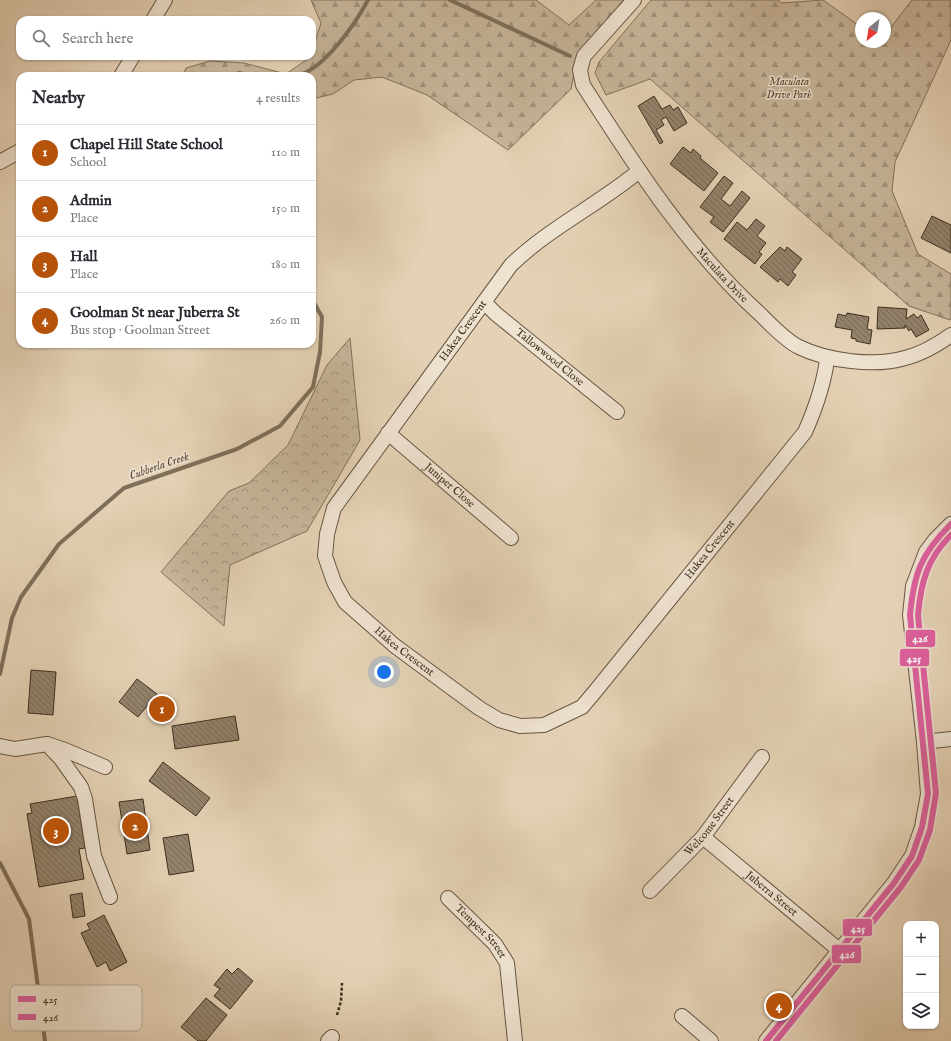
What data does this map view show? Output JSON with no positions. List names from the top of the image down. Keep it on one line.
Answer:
{"streets":{"street":["Maculata Drive","Hakea Crescent","Tallowwood Close","Juniper Close","Welcome Street","Juberra Street","Tempest Street"]},"crossings":[["Maculata Drive","Hakea Crescent"],["Hakea Crescent","Tallowwood Close"],["Hakea Crescent","Juniper Close"],["Welcome Street","Juberra Street"]],"water":["Cubberla Creek"],"parks":["Maculata Drive Park"],"lines":["transit line 425","transit line 426"],"legend":["425","426"],"north":"bottom left","page":{"search":"Search here","heading":["Nearby","4 results"],"list":[{"mark":"1","name":"Chapel Hill State School","note":"School","value":"110 m"},{"mark":"2","name":"Admin","note":"Place","value":"150 m"},{"mark":"3","name":"Hall","note":"Place","value":"180 m"},{"mark":"4","name":"Goolman St near Juberra St","note":"Bus stop · Goolman Street","value":"260 m"}],"pins":["1","2","3","4"],"map_buttons":["+","−"]}}
